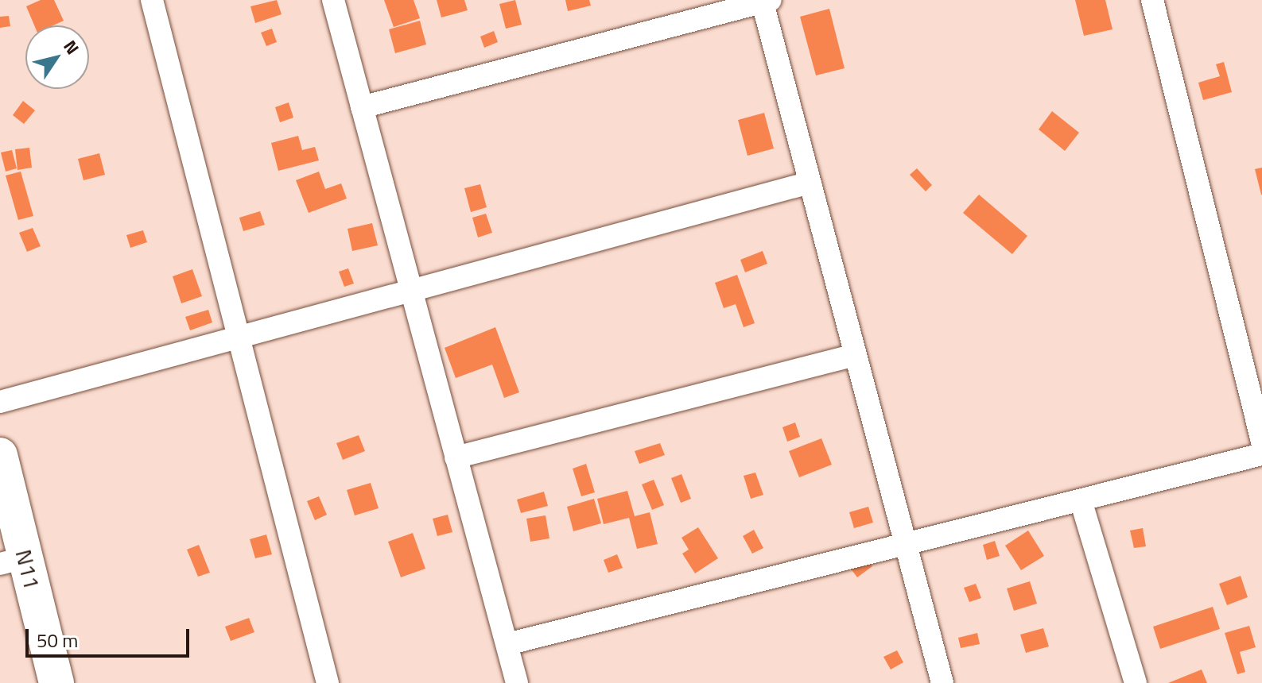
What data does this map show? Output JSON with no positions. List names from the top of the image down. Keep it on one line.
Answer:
{"streets":{"main road":["N11"]},"scale_bar":"50 m","north":"top right"}
